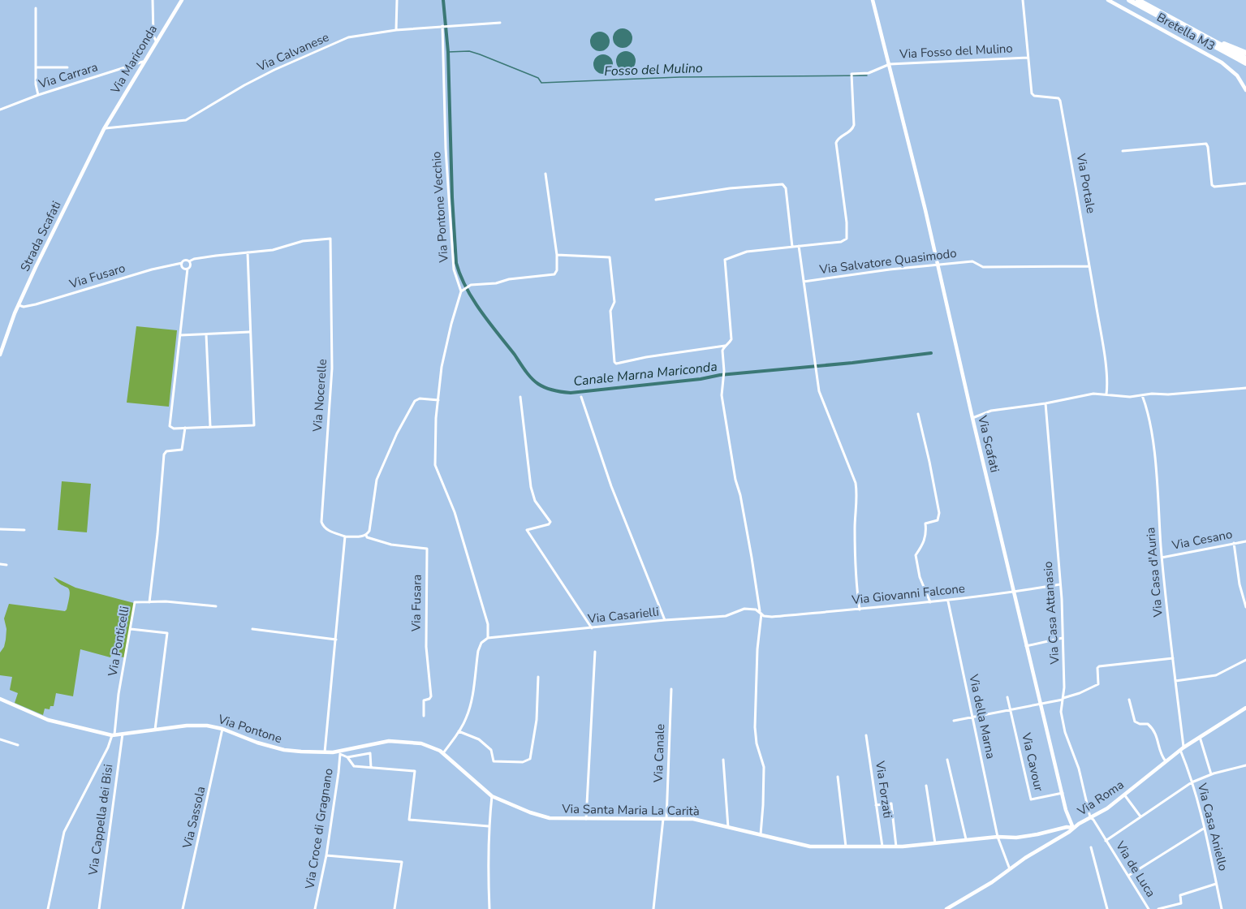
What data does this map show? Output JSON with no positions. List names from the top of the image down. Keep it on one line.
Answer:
{"streets":{"street":["Bretella M3","Via Fosso del Mulino","Via Calvanese","Via Mariconda","Via Carrara","Via Portale","Via Pontone Vecchio","Strada Scafati","Via Salvatore Quasimodo","Via Fusaro","Via Nocerelle","Via Scafati","Via Cesano","Via Casa d'Auria","Via Giovanni Falcone","Via Fusara","Via Casa Attanasio","Via Casarielli","Via Ponticelli","Via della Marna","Via Pontone","Via Canale","Via Cavour","Via Forzati","Via Roma","Via Santa Maria La Carità","Via Sassola","Via Cappella dei Bisi","Via Casa Aniello","Via Croce di Gragnano","Via de Luca"]},"crossings":[["Via Fosso del Mulino","Via Portale"],["Via Fosso del Mulino","Via Scafati"],["Via Calvanese","Via Mariconda"],["Via Calvanese","Via Pontone Vecchio"],["Via Calvanese","Strada Scafati"],["Via Mariconda","Via Carrara"],["Via Mariconda","Strada Scafati"],["Via Portale","Via Salvatore Quasimodo"],["Strada Scafati","Via Fusaro"],["Via Salvatore Quasimodo","Via Scafati"],["Via Fusaro","Via Nocerelle"],["Via Scafati","Via Giovanni Falcone"],["Via Scafati","Via Cavour"],["Via Scafati","Via Roma"],["Via Scafati","Via Santa Maria La Carità"],["Via Cesano","Via Casa d'Auria"],["Via Casa d'Auria","Via Roma"],["Via Casa d'Auria","Via Casa Aniello"],["Via Giovanni Falcone","Via Casa Attanasio"],["Via Giovanni Falcone","Via Casarielli"],["Via Giovanni Falcone","Via della Marna"],["Via Casa Attanasio","Via Roma"],["Via Casa Attanasio","Via de Luca"],["Via Ponticelli","Via Pontone"],["Via Ponticelli","Via Cappella dei Bisi"],["Via della Marna","Via Roma"],["Via della Marna","Via Santa Maria La Carità"],["Via Pontone","Via Santa Maria La Carità"],["Via Pontone","Via Sassola"],["Via Pontone","Via Cappella dei Bisi"],["Via Canale","Via Santa Maria La Carità"],["Via Forzati","Via Santa Maria La Carità"],["Via Roma","Via Santa Maria La Carità"],["Via Roma","Via Casa Aniello"],["Via Roma","Via de Luca"],["Via Santa Maria La Carità","Via Croce di Gragnano"]],"water":["Fosso del Mulino","Canale Marna Mariconda"]}
